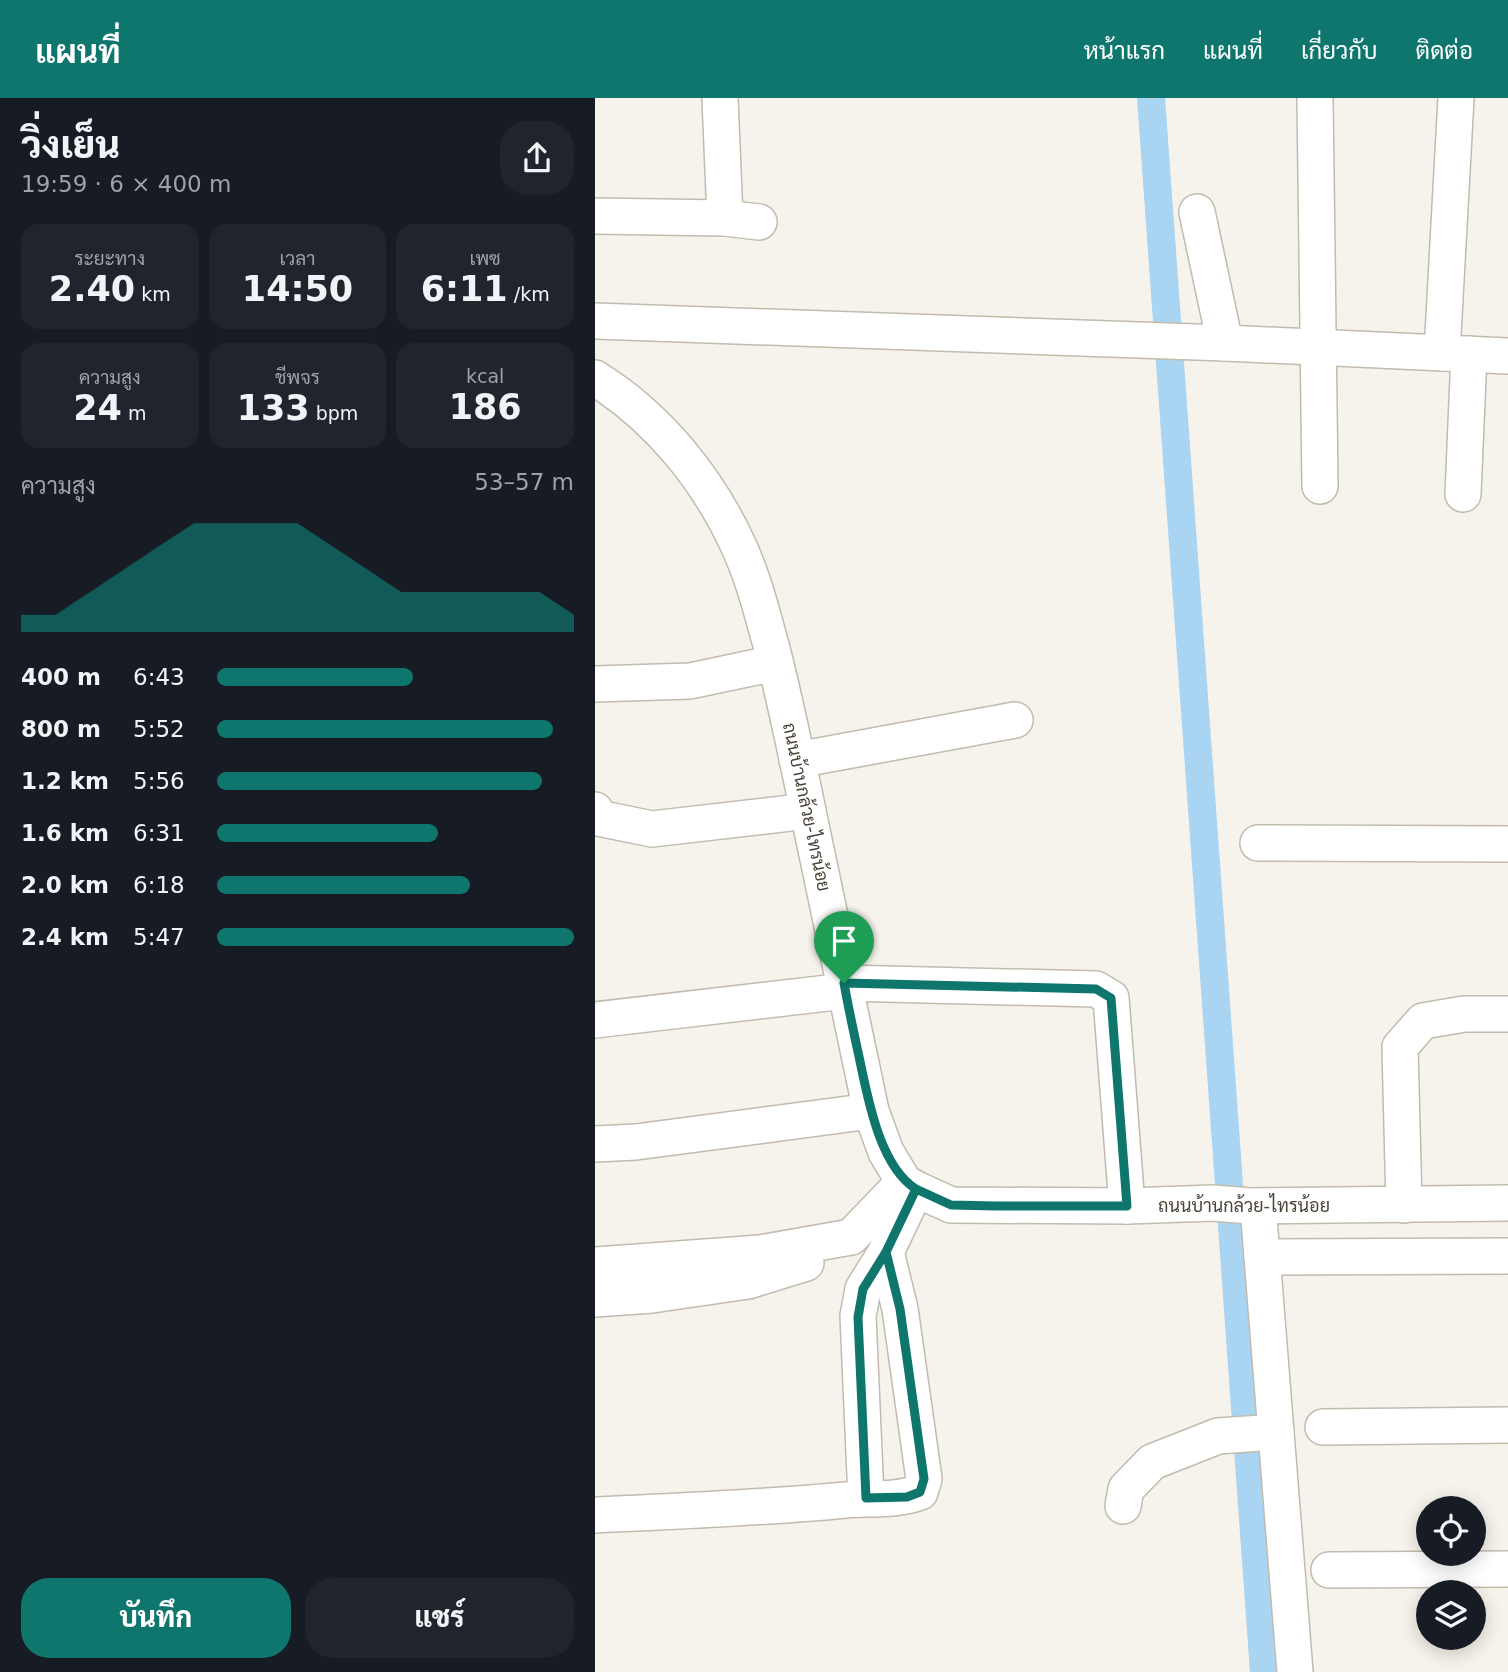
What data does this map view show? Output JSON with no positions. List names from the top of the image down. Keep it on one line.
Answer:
{"streets":{"street":["ถนนบ้านกล้วย-ไทรน้อย"]},"page":{"header":"แผนที่","nav":["หน้าแรก","แผนที่","เกี่ยวกับ","ติดต่อ"],"heading":["วิ่งเย็น","19:59 · 6 × 400 m"],"stats":[["ระยะทาง","2.40 km"],["เวลา","14:50"],["เพซ","6:11 /km"],["ความสูง","24 m"],["ชีพจร","133 bpm"],["kcal","186"]],"chart":["ความสูง","53–57 m"],"list":[{"name":"400 m","note":"6:43"},{"name":"800 m","note":"5:52"},{"name":"1.2 km","note":"5:56"},{"name":"1.6 km","note":"6:31"},{"name":"2.0 km","note":"6:18"},{"name":"2.4 km","note":"5:47"}],"buttons":["บันทึก","แชร์"]}}
